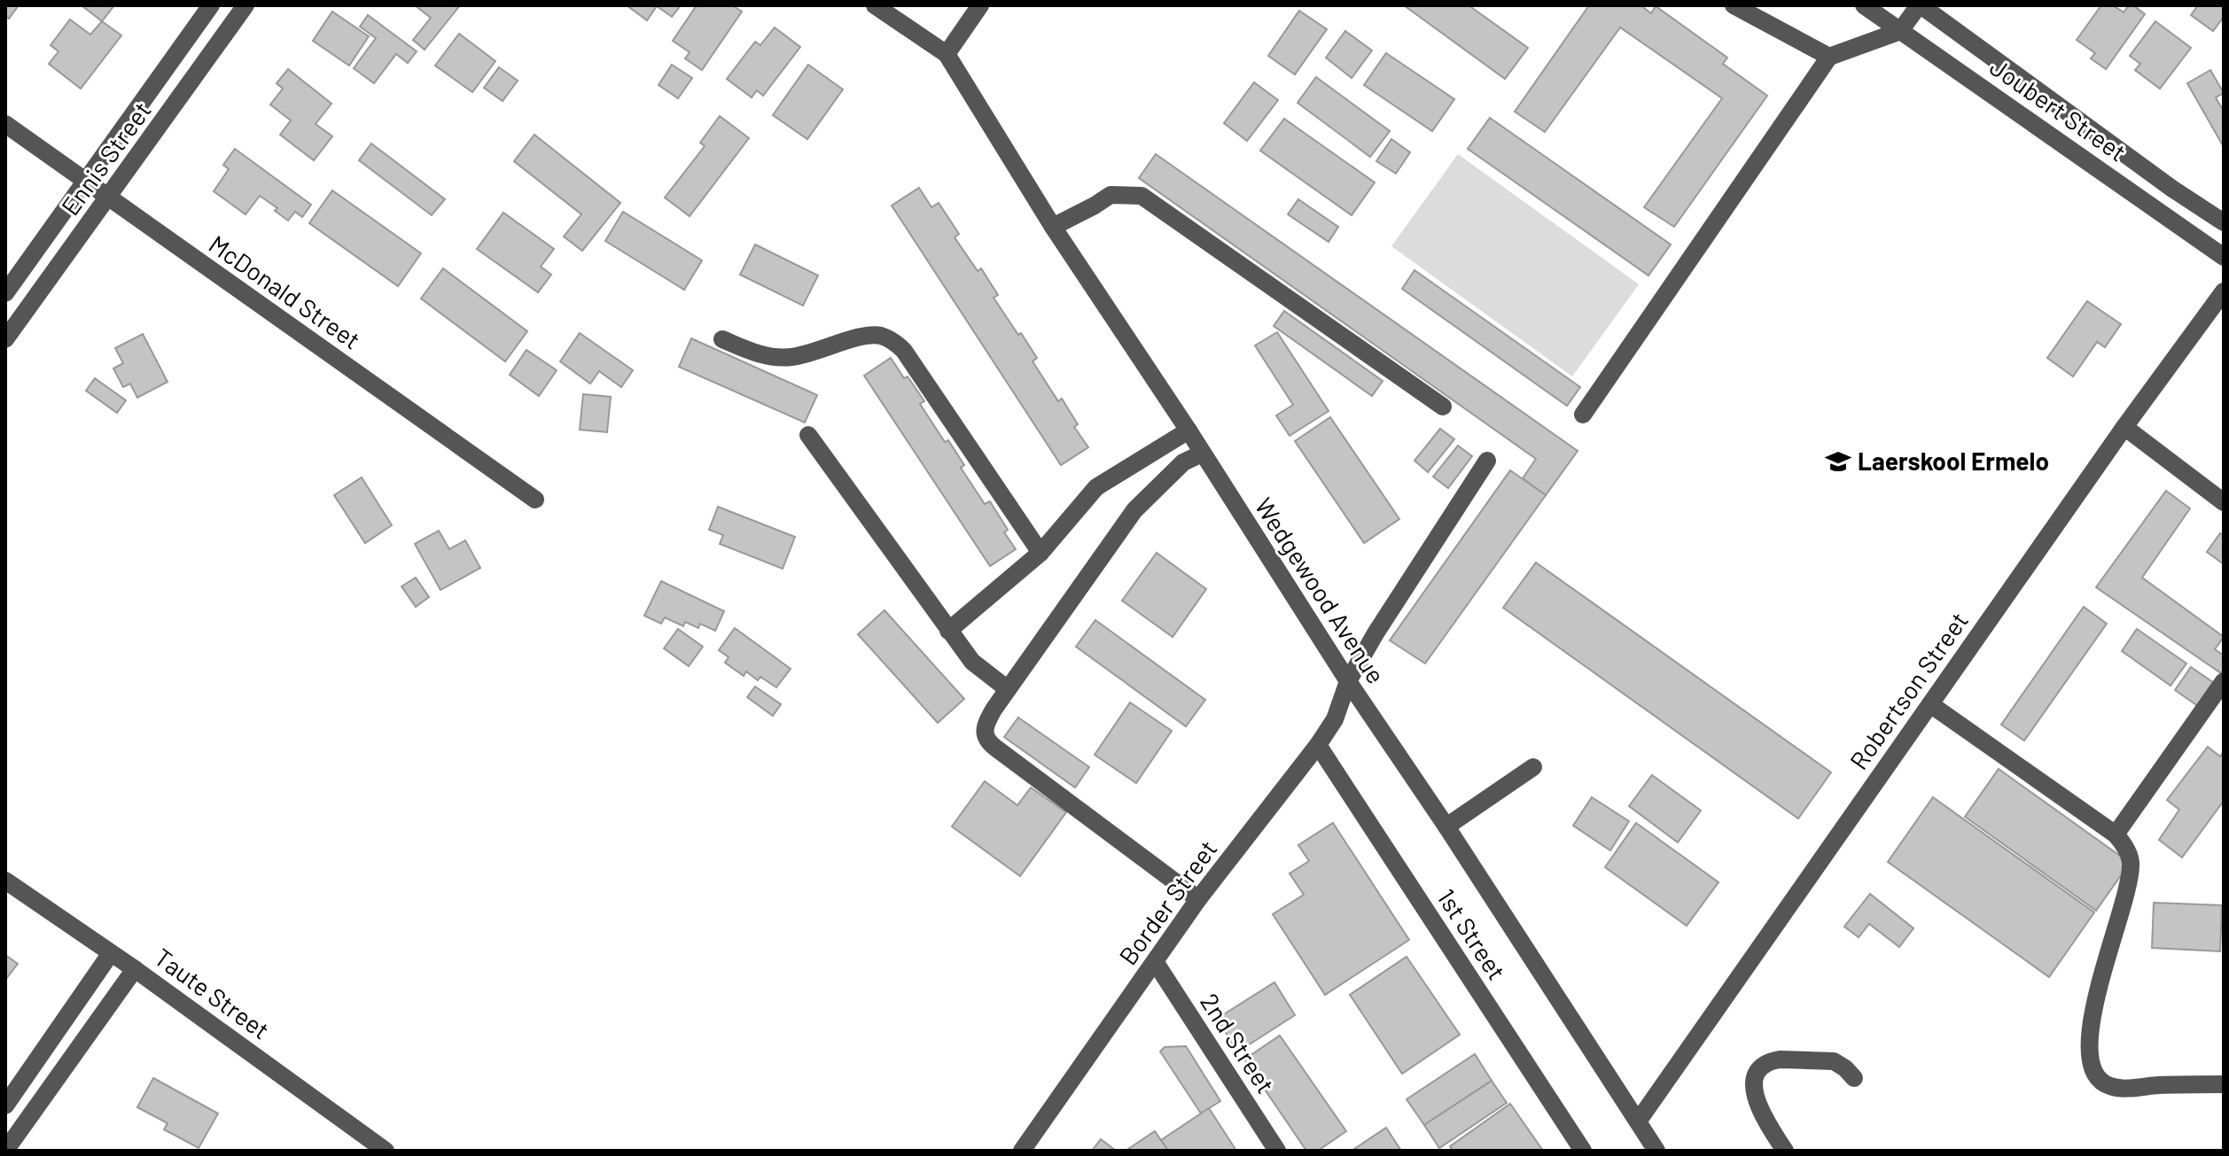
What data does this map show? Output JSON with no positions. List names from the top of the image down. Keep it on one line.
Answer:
{"streets":{"street":["Joubert Street","Ennis Street","McDonald Street","Wedgewood Avenue","Robertson Street","Border Street","1st Street","Taute Street","2nd Street"]},"crossings":[["Ennis Street","McDonald Street"],["Wedgewood Avenue","Robertson Street"],["Wedgewood Avenue","Border Street"],["Border Street","1st Street"],["Border Street","2nd Street"]],"places":{"school or university":["Laerskool Ermelo"]}}
